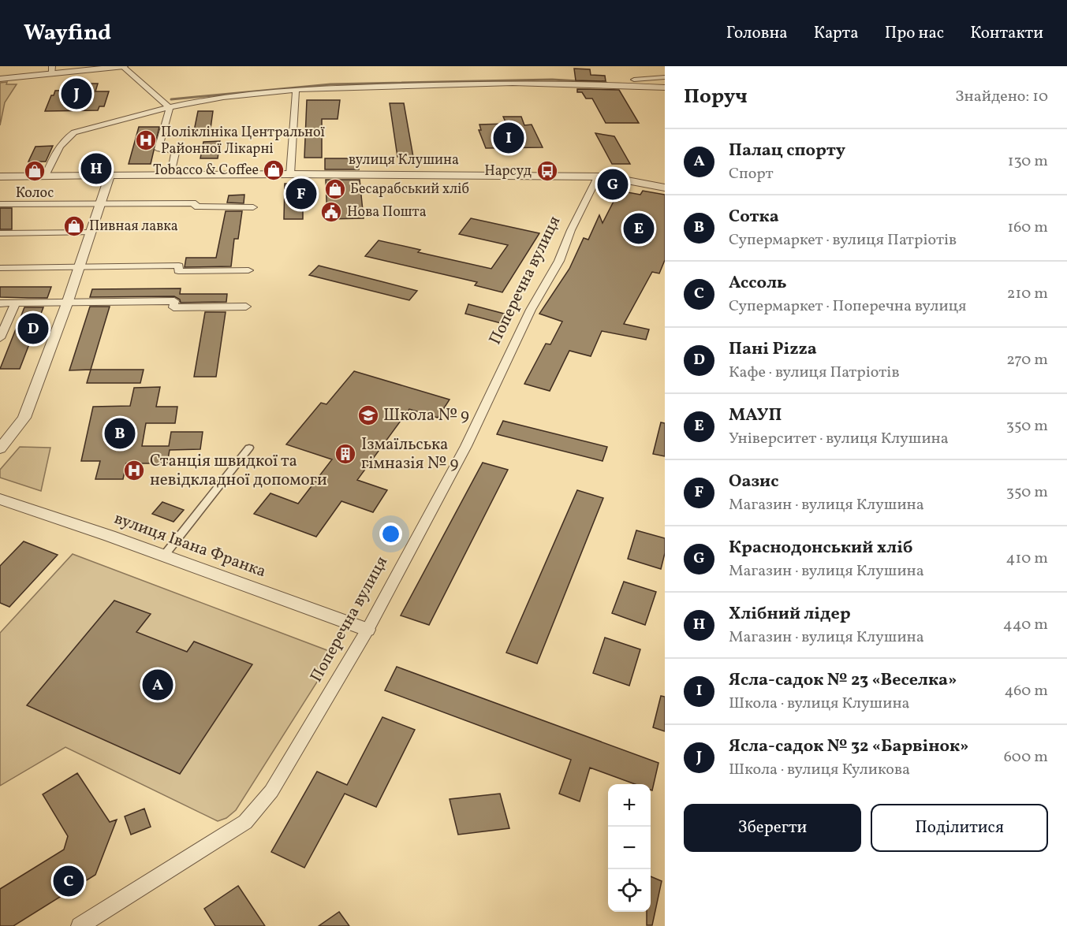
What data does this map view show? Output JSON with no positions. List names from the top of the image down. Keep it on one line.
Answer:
{"streets":{"street":["вулиця Клушина","Поперечна вулиця","вулиця Івана Франка"]},"crossings":[["вулиця Клушина","Поперечна вулиця"],["Поперечна вулиця","вулиця Івана Франка"]],"places":{"hospital":["Поліклініка Центральної Районної Лікарні","Станція швидкої та невідкладної допомоги"],"shop":["Tobacco & Coffee","Колос","Бесарабський хліб","Пивная лавка"],"bus stop":["Нарсуд"],"public building":["Нова Пошта"],"school or university":["Школа № 9"],"building":["Ізмаїльська гімназія № 9"]},"page":{"header":"Wayfind","nav":["Головна","Карта","Про нас","Контакти"],"heading":["Поруч","Знайдено: 10"],"pins":["J","I","H","G","F","E","D","B","A","C"],"list":[{"mark":"A","name":"Палац спорту","note":"Спорт","value":"130 m"},{"mark":"B","name":"Сотка","note":"Супермаркет · вулиця Патріотів","value":"160 m"},{"mark":"C","name":"Ассоль","note":"Супермаркет · Поперечна вулиця","value":"210 m"},{"mark":"D","name":"Пані Pizza","note":"Кафе · вулиця Патріотів","value":"270 m"},{"mark":"E","name":"МАУП","note":"Університет · вулиця Клушина","value":"350 m"},{"mark":"F","name":"Оазис","note":"Магазин · вулиця Клушина","value":"350 m"},{"mark":"G","name":"Краснодонський хліб","note":"Магазин · вулиця Клушина","value":"410 m"},{"mark":"H","name":"Хлібний лідер","note":"Магазин · вулиця Клушина","value":"440 m"},{"mark":"I","name":"Ясла-садок № 23 «Веселка»","note":"Школа · вулиця Клушина","value":"460 m"},{"mark":"J","name":"Ясла-садок № 32 «Барвінок»","note":"Школа · вулиця Куликова","value":"600 m"}],"map_buttons":["+","−"],"buttons":["Зберегти","Поділитися"]}}
